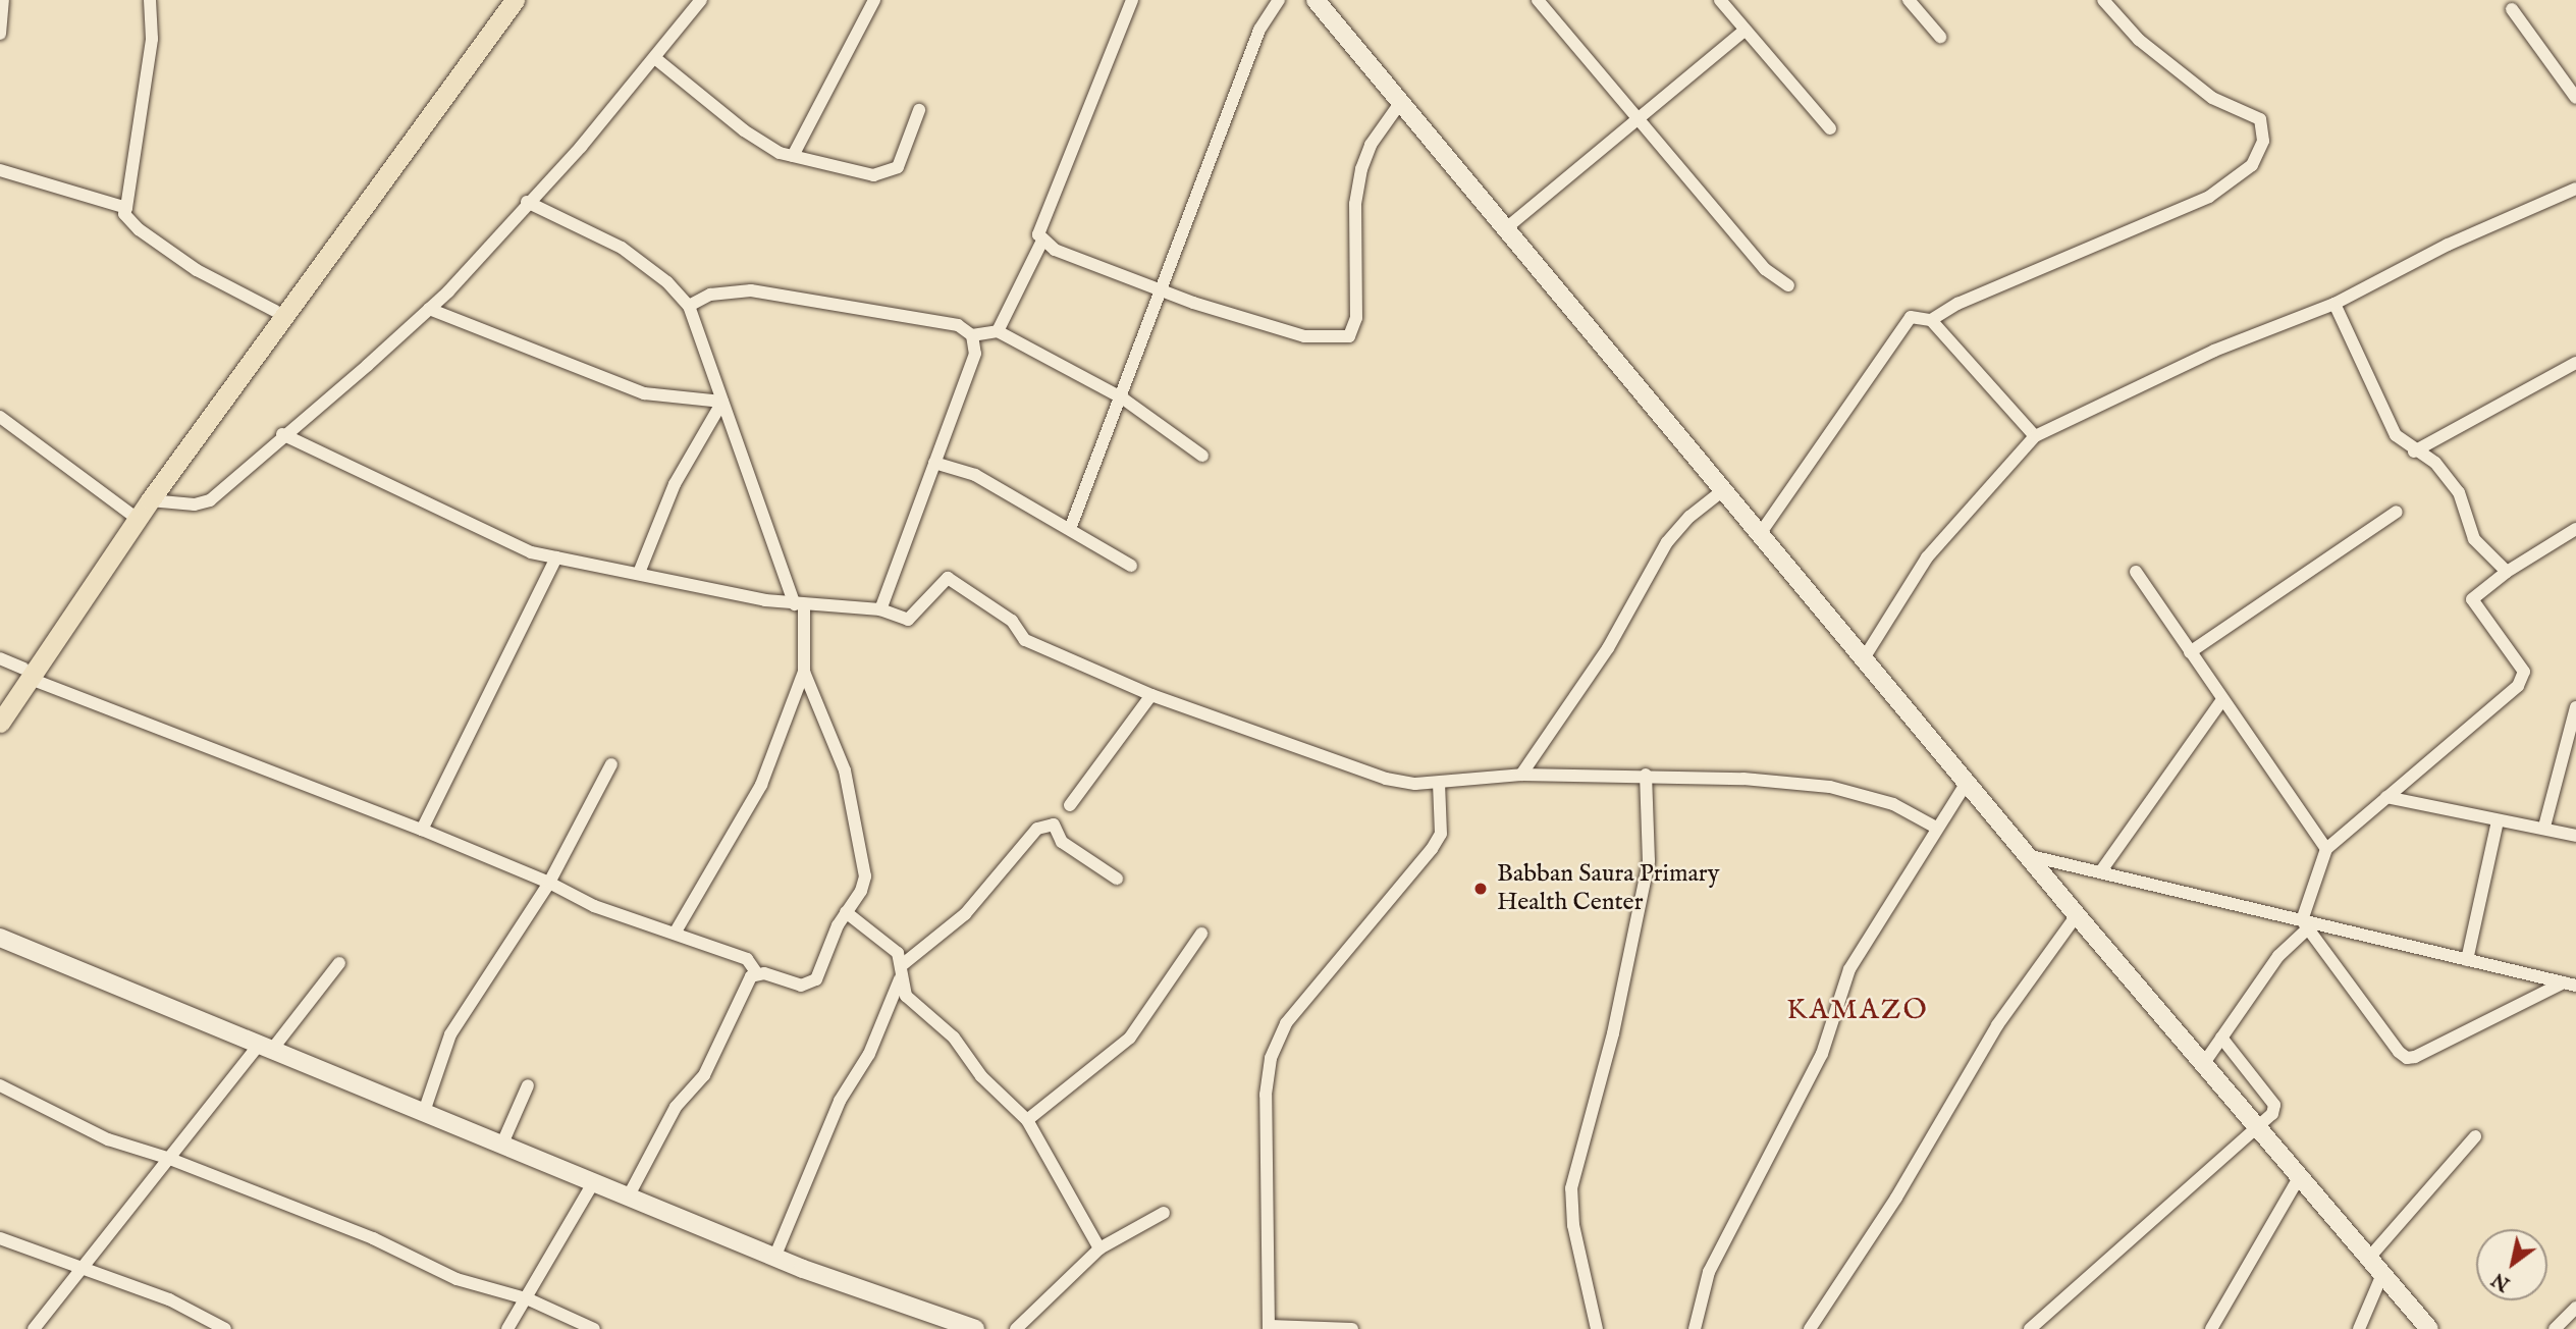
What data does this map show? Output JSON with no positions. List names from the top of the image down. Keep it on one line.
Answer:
{"districts":["KAMAZO"],"places":["Babban Saura Primary Health Center"],"north":"bottom left"}
